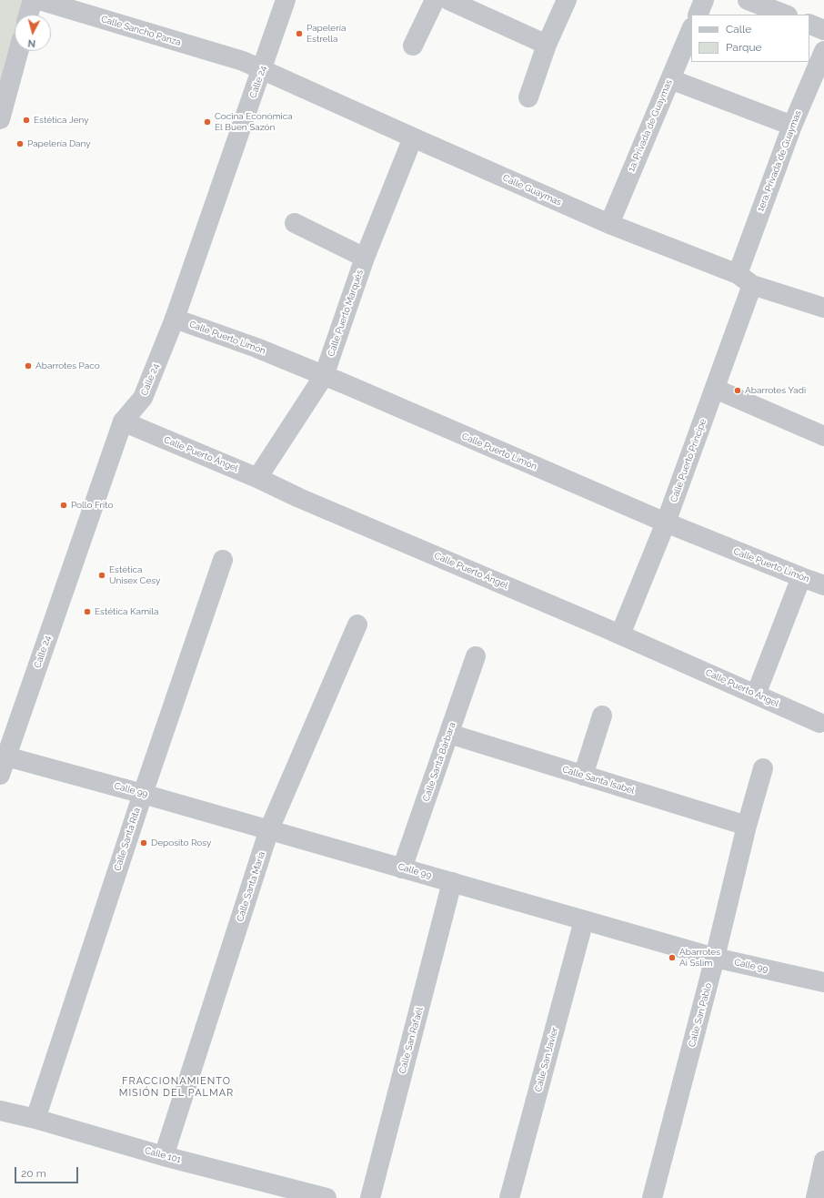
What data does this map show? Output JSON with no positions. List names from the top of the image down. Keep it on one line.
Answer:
{"streets":{"street":["Calle Sancho Panza","Calle 24","1a. Privada de Guaymas","1era. Privada de Guaymas","Calle Guaymas","Calle Puerto Marqués","Calle Puerto Limón","Calle Puerto Ángel","Calle Puerto Príncipe","Calle Santa Bárbara","Calle Santa Isabel","Calle 99","Calle Santa Rita","Calle Santa María","Calle San Pablo","Calle San Rafaél","Calle San Javier","Calle 101"]},"crossings":[["Calle Sancho Panza","Calle Guaymas"],["Calle 24","Calle Guaymas"],["Calle 24","Calle Puerto Limón"],["Calle 24","Calle Puerto Ángel"],["Calle 24","Calle 99"],["1a. Privada de Guaymas","Calle Guaymas"],["1era. Privada de Guaymas","Calle Guaymas"],["1era. Privada de Guaymas","Calle Puerto Príncipe"],["Calle Guaymas","Calle Puerto Marqués"],["Calle Guaymas","Calle Puerto Príncipe"],["Calle Puerto Marqués","Calle Puerto Limón"],["Calle Puerto Marqués","Calle Puerto Ángel"],["Calle Puerto Limón","Calle Puerto Príncipe"],["Calle Puerto Ángel","Calle Puerto Príncipe"],["Calle Santa Bárbara","Calle Santa Isabel"],["Calle Santa Bárbara","Calle 99"],["Calle Santa Isabel","Calle San Pablo"],["Calle 99","Calle Santa Rita"],["Calle 99","Calle Santa María"],["Calle 99","Calle San Pablo"],["Calle 99","Calle San Rafaél"],["Calle 99","Calle San Javier"],["Calle Santa Rita","Calle 101"],["Calle Santa María","Calle 101"]],"districts":["FRACCIONAMIENTO MISIÓN DEL PALMAR"],"places":["Papelería Estrella","Estética Jeny","Cocina Económica El Buen Sazón","Papelería Dany","Abarrotes Paco","Abarrotes Yadi","Pollo Frito","Estética Unisex Cesy","Estética Kamila","Deposito Rosy","Abarrotes Ai Sslim"],"legend":["Calle","Parque"],"scale_bar":"20 m","north":"bottom"}
